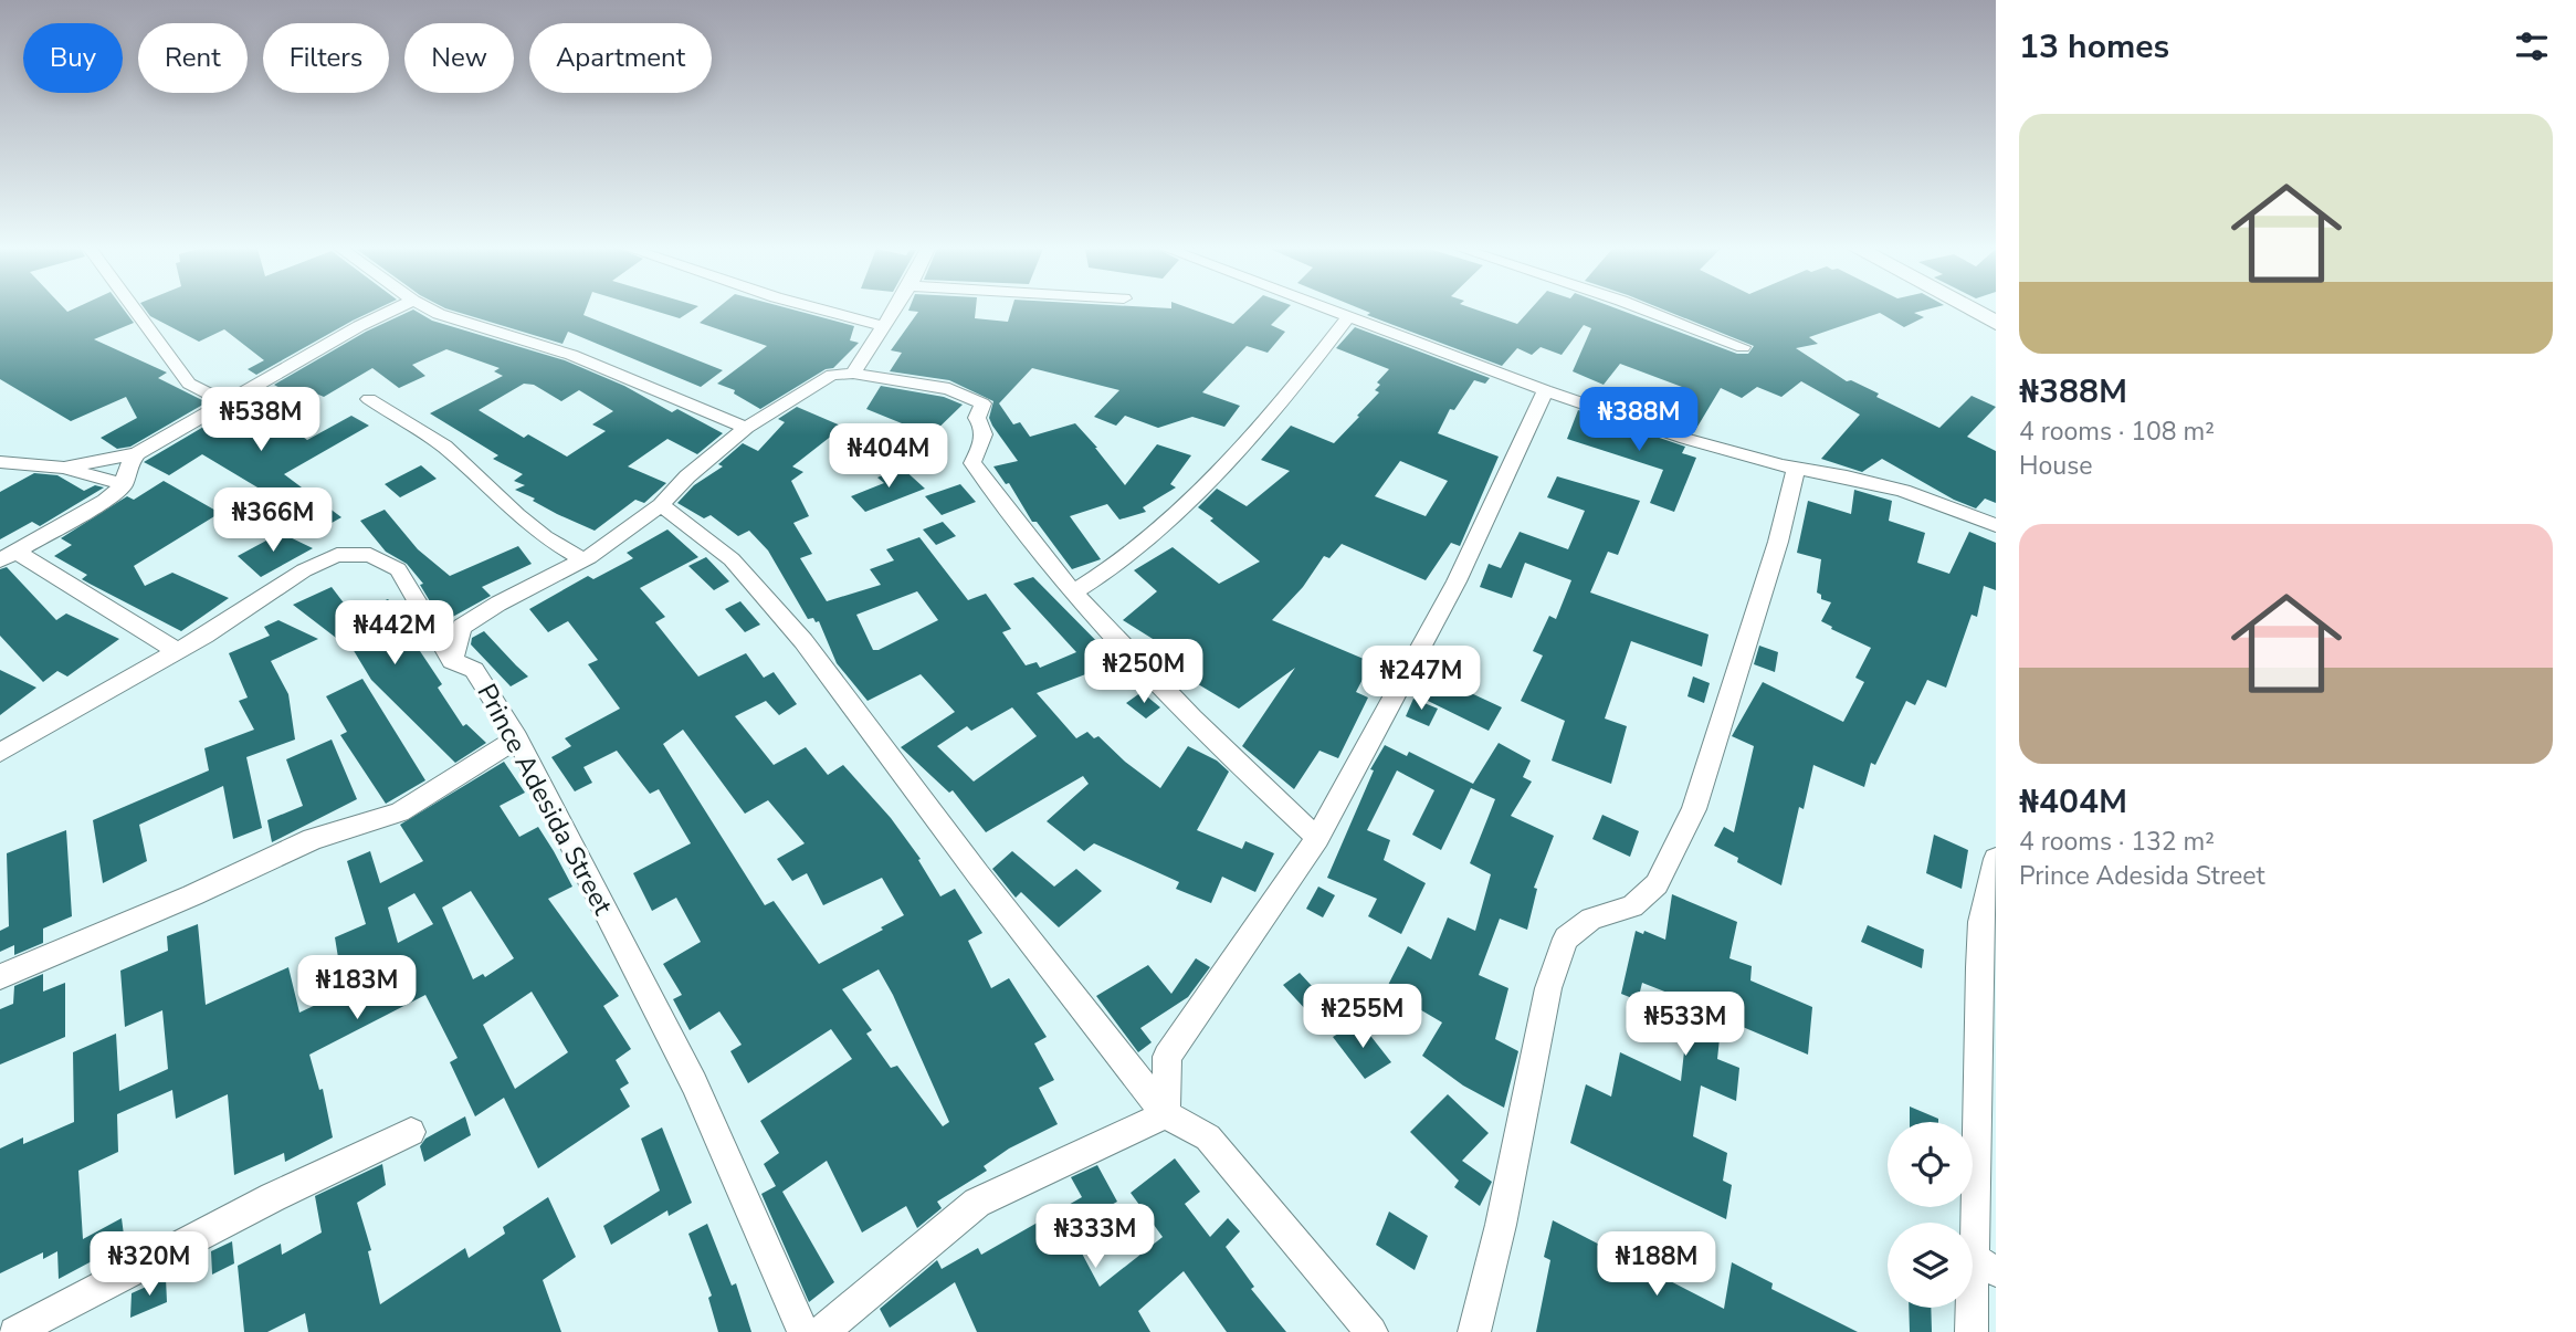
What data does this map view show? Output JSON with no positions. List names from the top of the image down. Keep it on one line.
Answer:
{"streets":{"street":["Prince Adesida Street"]},"page":{"heading":"13 homes","chip":["Buy","Rent","Filters","New","Apartment"],"list":[{"name":"₦388M","note":"4 rooms · 108 m² · House"},{"name":"₦404M","note":"4 rooms · 132 m² · Prince Adesida Street"}],"price":["₦538M","₦388M","₦404M","₦366M","₦442M","₦250M","₦247M","₦183M","₦255M","₦533M","₦333M","₦320M","₦188M"]}}
